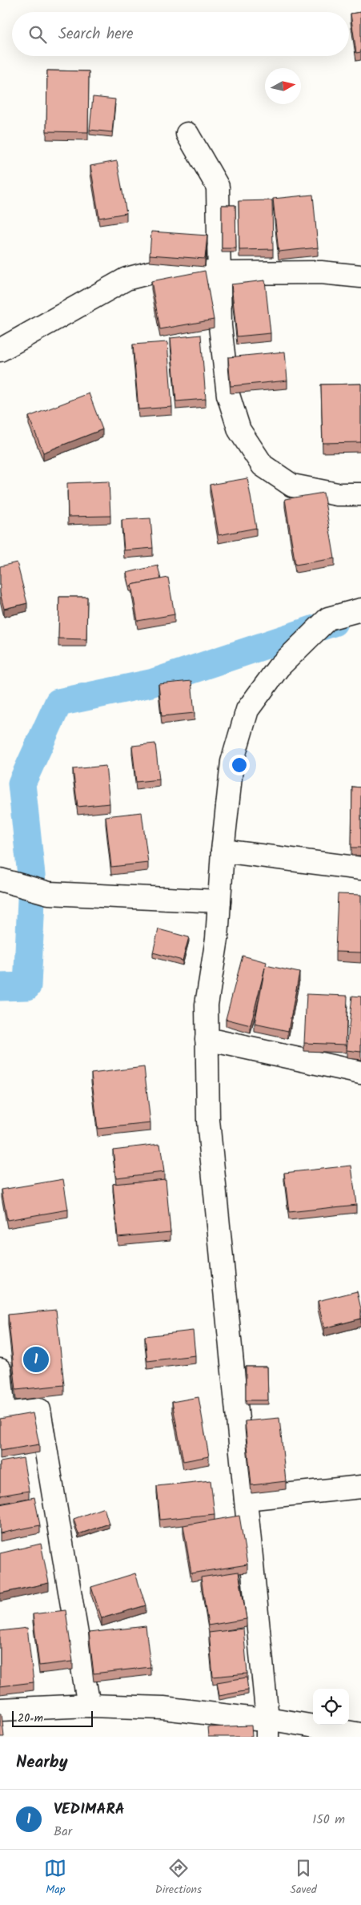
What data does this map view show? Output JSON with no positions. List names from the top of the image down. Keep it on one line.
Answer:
{"scale_bar":"20 m","north":"right","page":{"search":"Search here","pins":"1","scale":"20 m","heading":"Nearby","list":[{"mark":"1","name":"VEDIMARA","note":"Bar","value":"150 m"}],"nav":["Map","Directions","Saved"]}}
